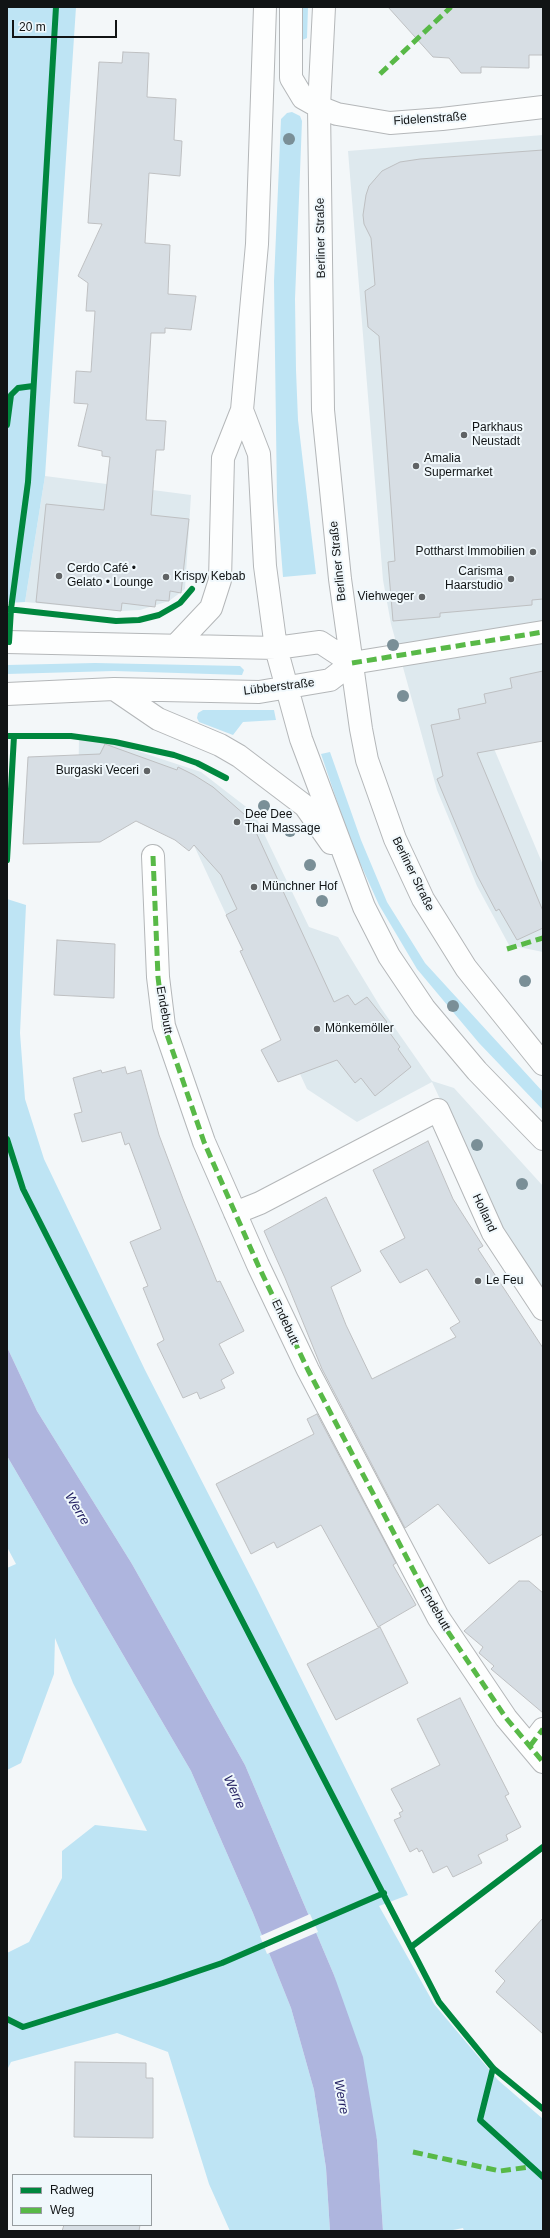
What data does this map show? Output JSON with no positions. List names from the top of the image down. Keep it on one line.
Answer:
{"streets":{"main road":["Fidelenstraße","Berliner Straße","Lübberstraße","Endebutt","Holland"]},"crossings":[["Fidelenstraße","Berliner Straße"],["Berliner Straße","Lübberstraße"],["Endebutt","Holland"]],"water":["Werre"],"places":["Parkhaus Neustadt","Amalia Supermarket","Pottharst Immobilien","Cerdo Café • Gelato • Lounge","Krispy Kebab","Carisma Haarstudio","Viehweger","Burgaski Veceri","Dee Dee Thai Massage","Münchner Hof","Mönkemöller","Le Feu"],"legend":["Radweg","Weg"],"scale_bar":"20 m"}
